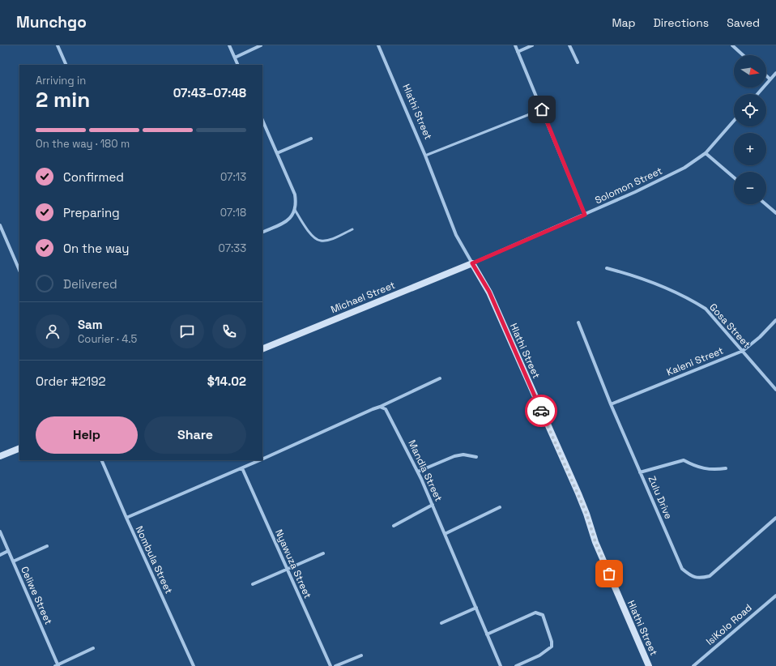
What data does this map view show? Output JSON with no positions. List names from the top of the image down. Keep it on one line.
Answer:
{"streets":{"street":["Hlathi Street","Solomon Street","Michael Street","Gosa Street","Kaleni Street","Mandla Street","Zulu Drive","Nombula Street","Nyawuza Street","Celiwe Street","IsiKolo Road"]},"crossings":[["Hlathi Street","Solomon Street"],["Hlathi Street","Michael Street"],["Solomon Street","Michael Street"],["Gosa Street","Kaleni Street"],["Kaleni Street","Zulu Drive"]],"north":"right","page":{"header":"Munchgo","nav":["Map","Directions","Saved"],"map_buttons":["+","−"],"heading":["2 min","Arriving in","07:43–07:48"],"panel":["Sam","Courier · 4.5","Order #2192","$14.02"],"bar":"On the way · 180 m","list":[["Confirmed","07:13"],["Preparing","07:18"],["On the way","07:33"],"Delivered"],"buttons":["Help","Share"]}}
